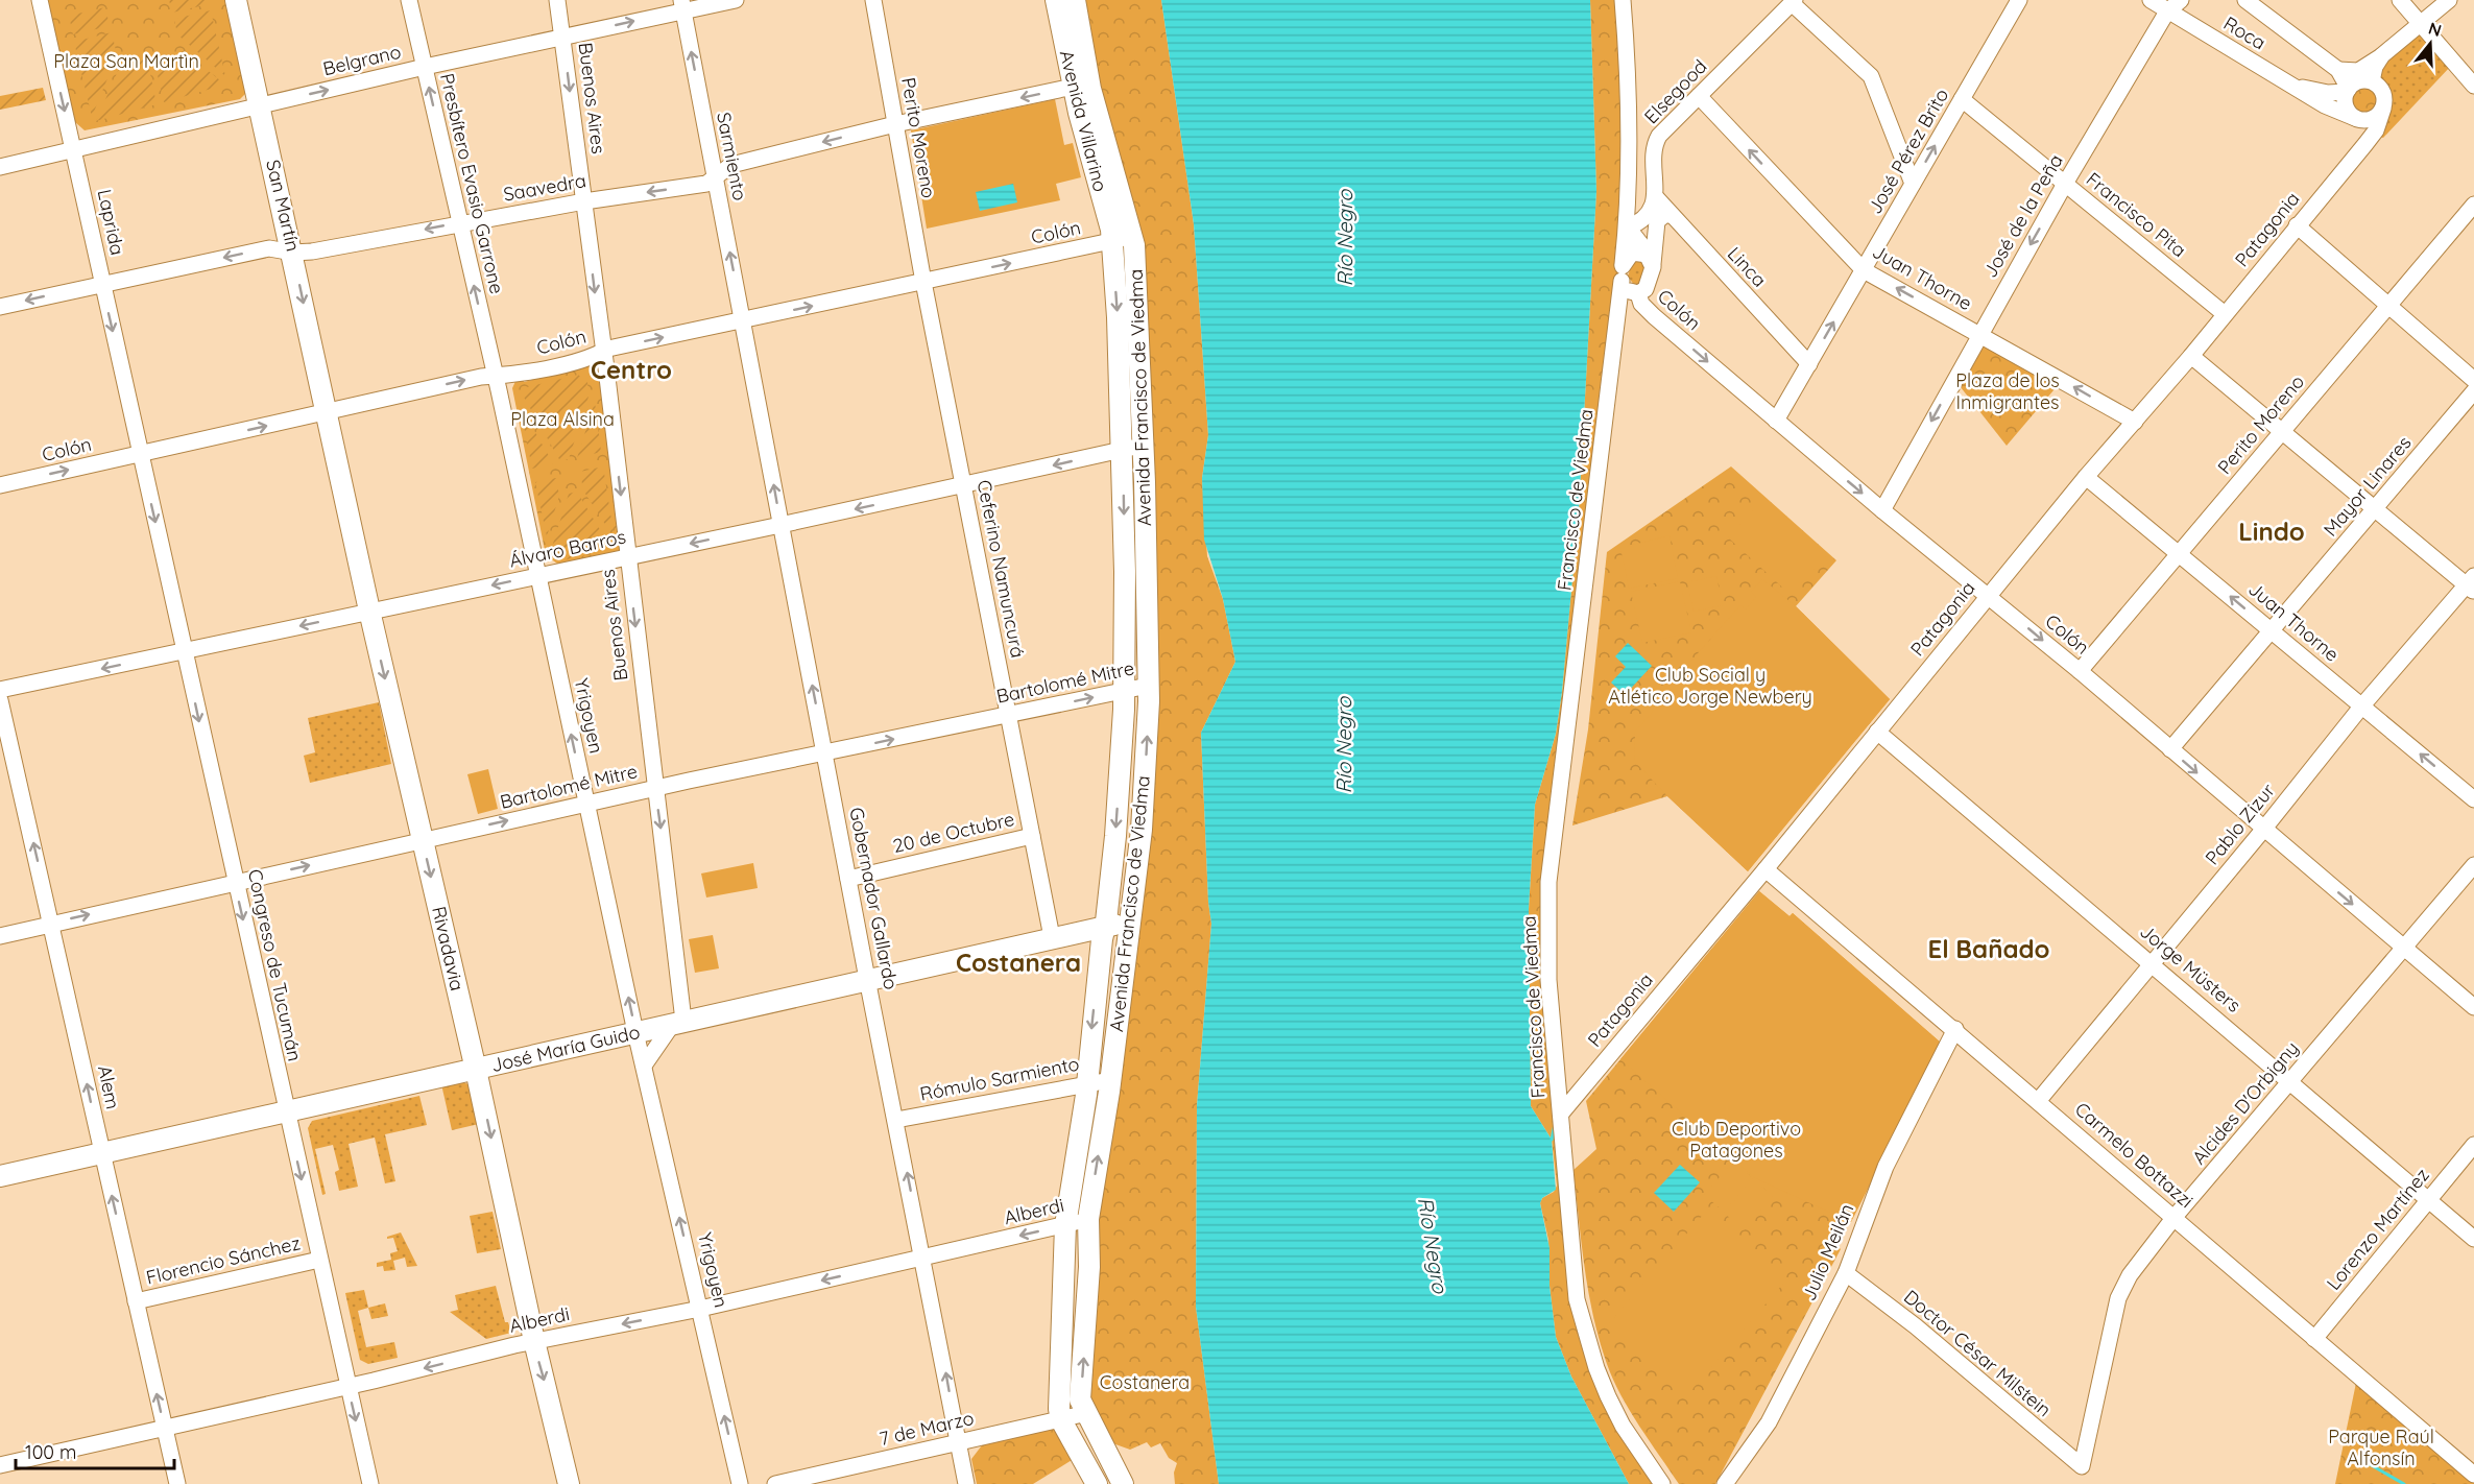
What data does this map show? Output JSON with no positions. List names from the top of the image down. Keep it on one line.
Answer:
{"streets":{"main road":["Avenida Villarino","San Martín","Avenida Francisco de Viedma","Rivadavia","José María Guido"],"street":["Roca","Belgrano","Elsegood","Buenos Aires","Perito Moreno","José Pérez Brito","Sarmiento","Presbítero Evasio Garrone","Saavedra","Francisco Pita","José de la Peña","Laprida","Patagonia","Colón","Linca","Juan Thorne","Mayor Linares","Francisco de Viedma","Álvaro Barros","Ceferino Namuncurá","Bartolomé Mitre","Yrigoyen","Pablo Zizur","20 de Octubre","Gobernador Gallardo","Congreso de Tucumán","Jorge Müsters","Rómulo Sarmiento","Alem","Alcides D'Orbigny","Carmelo Bottazzi","Alberdi","Lorenzo Martínez","Julio Meilán","Florencio Sánchez","Doctor César Milstein","7 de Marzo"]},"crossings":[["Roca","José de la Peña"],["Belgrano","Buenos Aires"],["Belgrano","Sarmiento"],["Belgrano","Presbítero Evasio Garrone"],["Belgrano","San Martín"],["Belgrano","Laprida"],["Elsegood","Linca"],["Elsegood","Juan Thorne"],["Buenos Aires","Saavedra"],["Buenos Aires","Colón"],["Buenos Aires","Álvaro Barros"],["Buenos Aires","Bartolomé Mitre"],["Buenos Aires","José María Guido"],["Avenida Villarino","Saavedra"],["Avenida Villarino","Colón"],["Avenida Villarino","Avenida Francisco de Viedma"],["Perito Moreno","Saavedra"],["Perito Moreno","Colón"],["Perito Moreno","Juan Thorne"],["Perito Moreno","Ceferino Namuncurá"],["José Pérez Brito","Francisco Pita"],["José Pérez Brito","Colón"],["José Pérez Brito","Linca"],["José Pérez Brito","Juan Thorne"],["Sarmiento","Saavedra"],["Sarmiento","Colón"],["Sarmiento","Gobernador Gallardo"],["Presbítero Evasio Garrone","Saavedra"],["Presbítero Evasio Garrone","Colón"],["Presbítero Evasio Garrone","Yrigoyen"],["Saavedra","San Martín"],["Saavedra","Laprida"],["San Martín","Colón"],["San Martín","Rivadavia"],["Francisco Pita","José de la Peña"],["Francisco Pita","Patagonia"],["José de la Peña","Colón"],["José de la Peña","Juan Thorne"],["Laprida","Colón"],["Laprida","Congreso de Tucumán"],["Patagonia","Colón"],["Patagonia","Juan Thorne"],["Patagonia","Francisco de Viedma"],["Patagonia","Jorge Müsters"],["Patagonia","Carmelo Bottazzi"],["Colón","Avenida Francisco de Viedma"],["Colón","Mayor Linares"],["Colón","Francisco de Viedma"],["Colón","Ceferino Namuncurá"],["Colón","Yrigoyen"],["Colón","Pablo Zizur"],["Colón","Gobernador Gallardo"],["Colón","Rivadavia"],["Colón","Congreso de Tucumán"],["Colón","Alcides D'Orbigny"],["Juan Thorne","Mayor Linares"],["Juan Thorne","Pablo Zizur"],["Avenida Francisco de Viedma","Álvaro Barros"],["Avenida Francisco de Viedma","Bartolomé Mitre"],["Avenida Francisco de Viedma","José María Guido"],["Avenida Francisco de Viedma","Rómulo Sarmiento"],["Avenida Francisco de Viedma","Alberdi"],["Avenida Francisco de Viedma","7 de Marzo"],["Álvaro Barros","Ceferino Namuncurá"],["Álvaro Barros","Yrigoyen"],["Álvaro Barros","Gobernador Gallardo"],["Álvaro Barros","Rivadavia"],["Álvaro Barros","Congreso de Tucumán"],["Ceferino Namuncurá","Bartolomé Mitre"],["Ceferino Namuncurá","20 de Octubre"],["Ceferino Namuncurá","José María Guido"],["Bartolomé Mitre","Yrigoyen"],["Bartolomé Mitre","Gobernador Gallardo"],["Bartolomé Mitre","Rivadavia"],["Bartolomé Mitre","Congreso de Tucumán"],["Bartolomé Mitre","Alem"],["Yrigoyen","José María Guido"],["Yrigoyen","Alberdi"],["Pablo Zizur","Jorge Müsters"],["Pablo Zizur","Carmelo Bottazzi"],["20 de Octubre","Gobernador Gallardo"],["Gobernador Gallardo","José María Guido"],["Gobernador Gallardo","Rómulo Sarmiento"],["Gobernador Gallardo","Alberdi"],["Gobernador Gallardo","7 de Marzo"],["Rivadavia","José María Guido"],["Rivadavia","Alberdi"],["Congreso de Tucumán","José María Guido"],["Congreso de Tucumán","Alberdi"],["Congreso de Tucumán","Florencio Sánchez"],["Jorge Müsters","Alcides D'Orbigny"],["Jorge Müsters","Lorenzo Martínez"],["José María Guido","Alem"],["Alem","Alberdi"],["Alem","Florencio Sánchez"],["Alcides D'Orbigny","Carmelo Bottazzi"],["Alcides D'Orbigny","Doctor César Milstein"],["Carmelo Bottazzi","Lorenzo Martínez"],["Carmelo Bottazzi","Julio Meilán"],["Julio Meilán","Doctor César Milstein"]],"one_way":["Belgrano","Buenos Aires","José Pérez Brito","Sarmiento","Presbítero Evasio Garrone","Saavedra","San Martín","José de la Peña","Laprida","Colón","Juan Thorne","Álvaro Barros","Bartolomé Mitre","Yrigoyen","Gobernador Gallardo","Rivadavia","Congreso de Tucumán","Alem","Alberdi"],"districts":["Centro","Lindo","El Bañado","Costanera"],"water":["Río Negro"],"parks":["Plaza San Martìn","Plaza de los Inmigrantes","Plaza Alsina","Club Social y Atlético Jorge Newbery","Club Deportivo Patagones","Costanera","Parque Raúl Alfonsín"],"scale_bar":"100 m","north":"top"}
